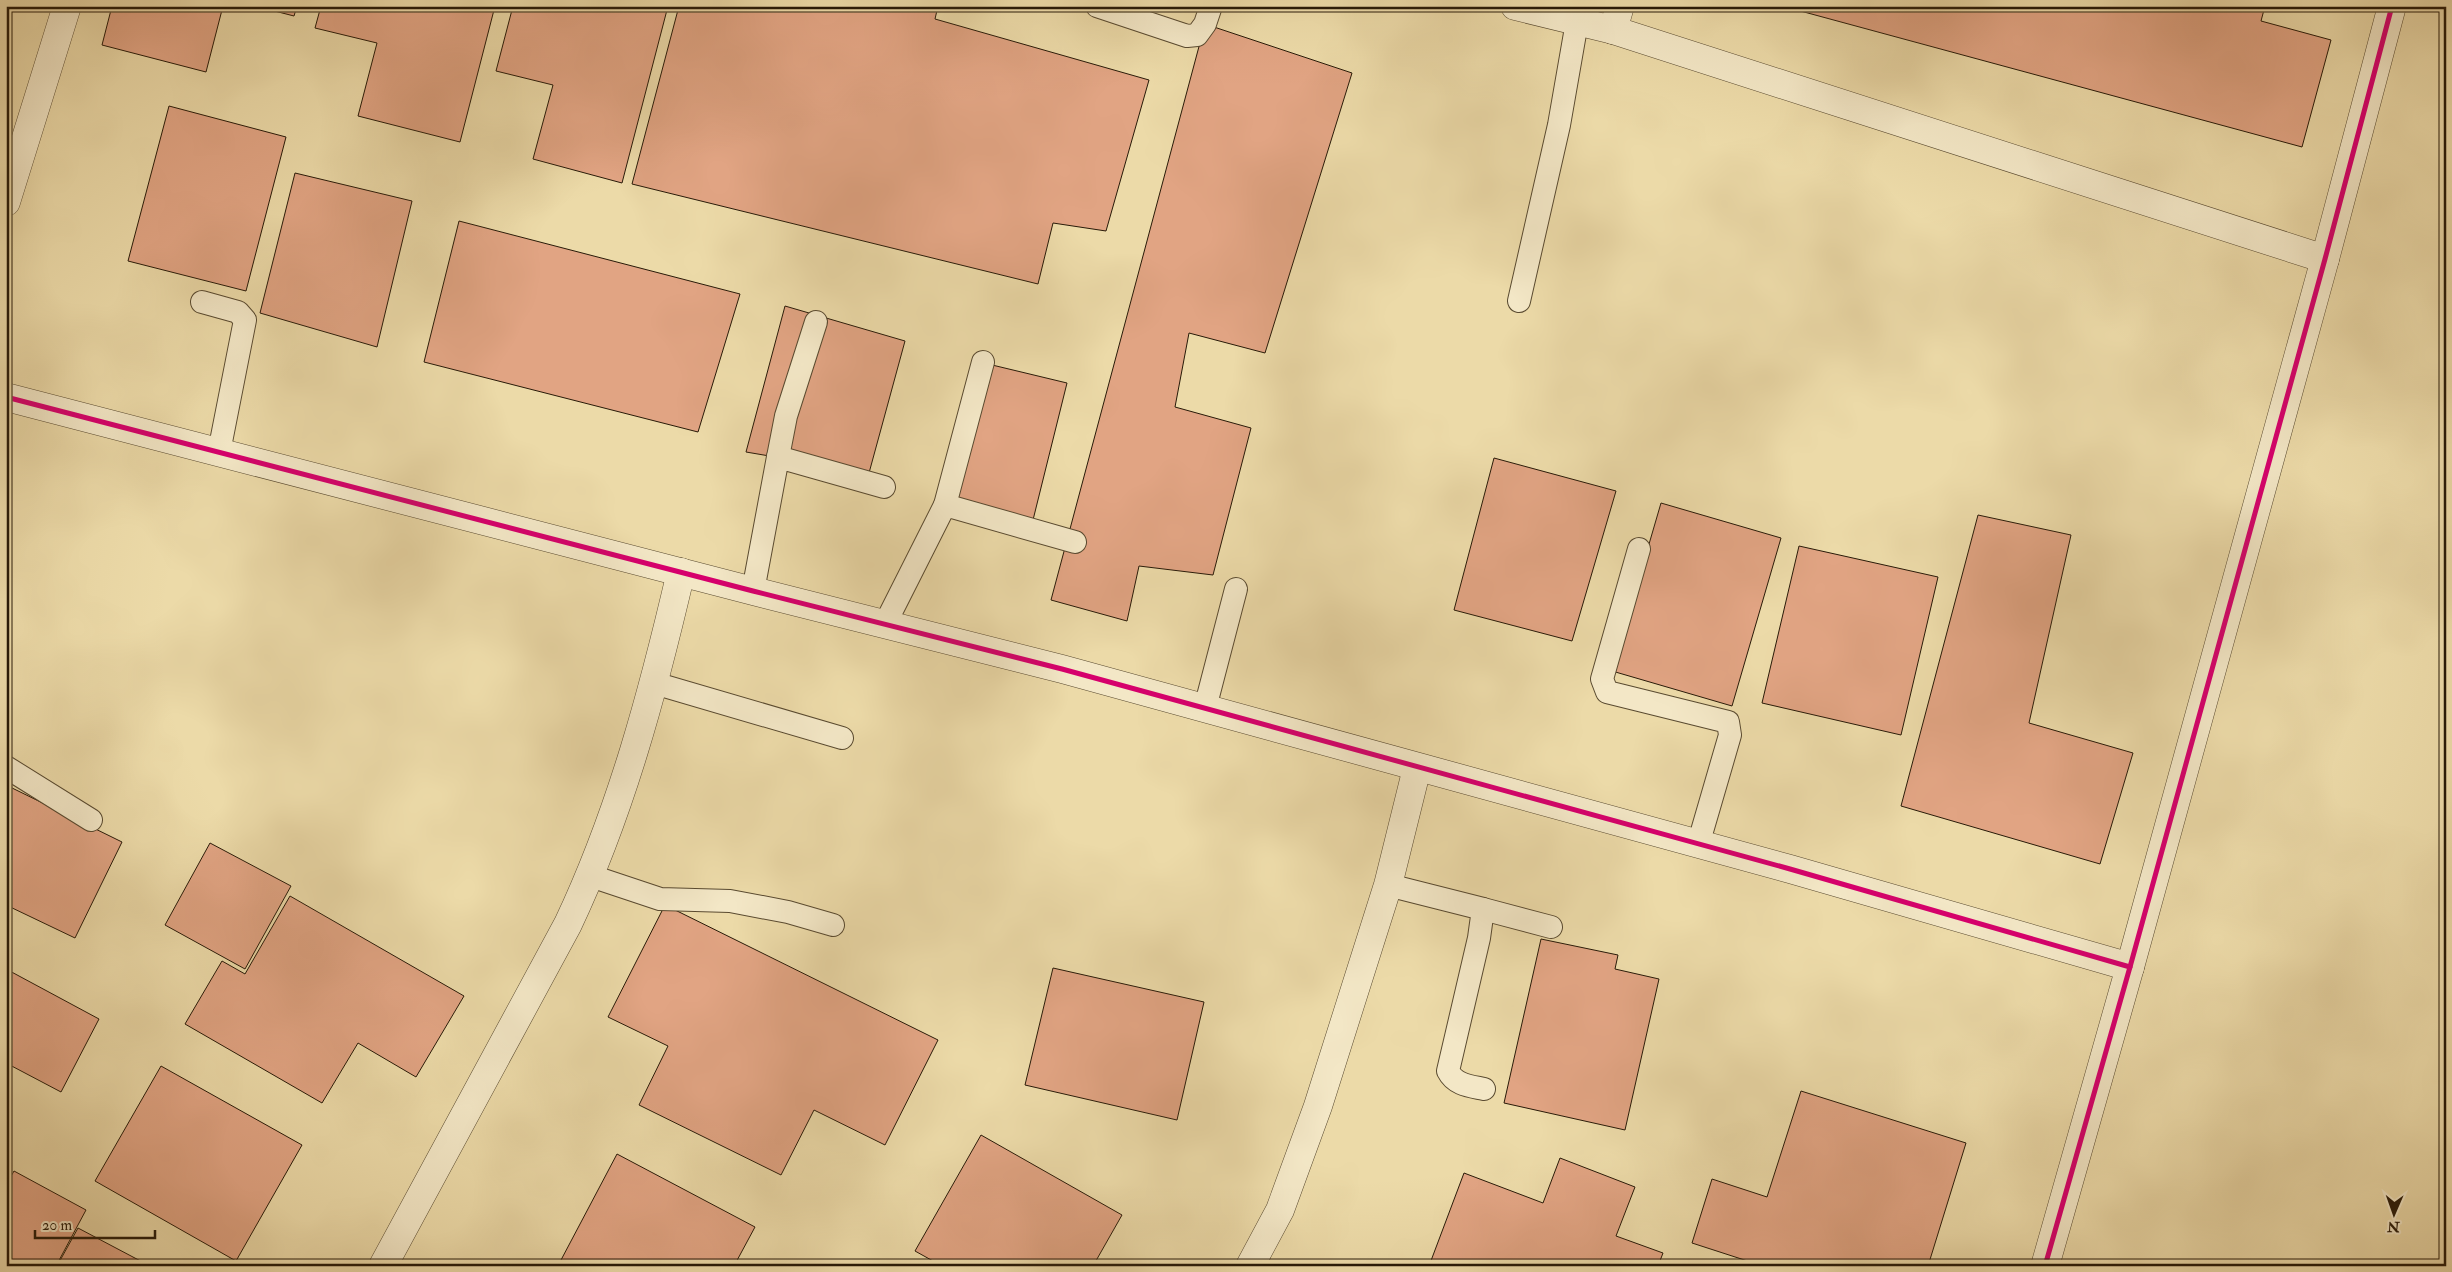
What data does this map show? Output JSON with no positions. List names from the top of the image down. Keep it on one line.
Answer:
{"scale_bar":"20 m","north":"bottom"}
